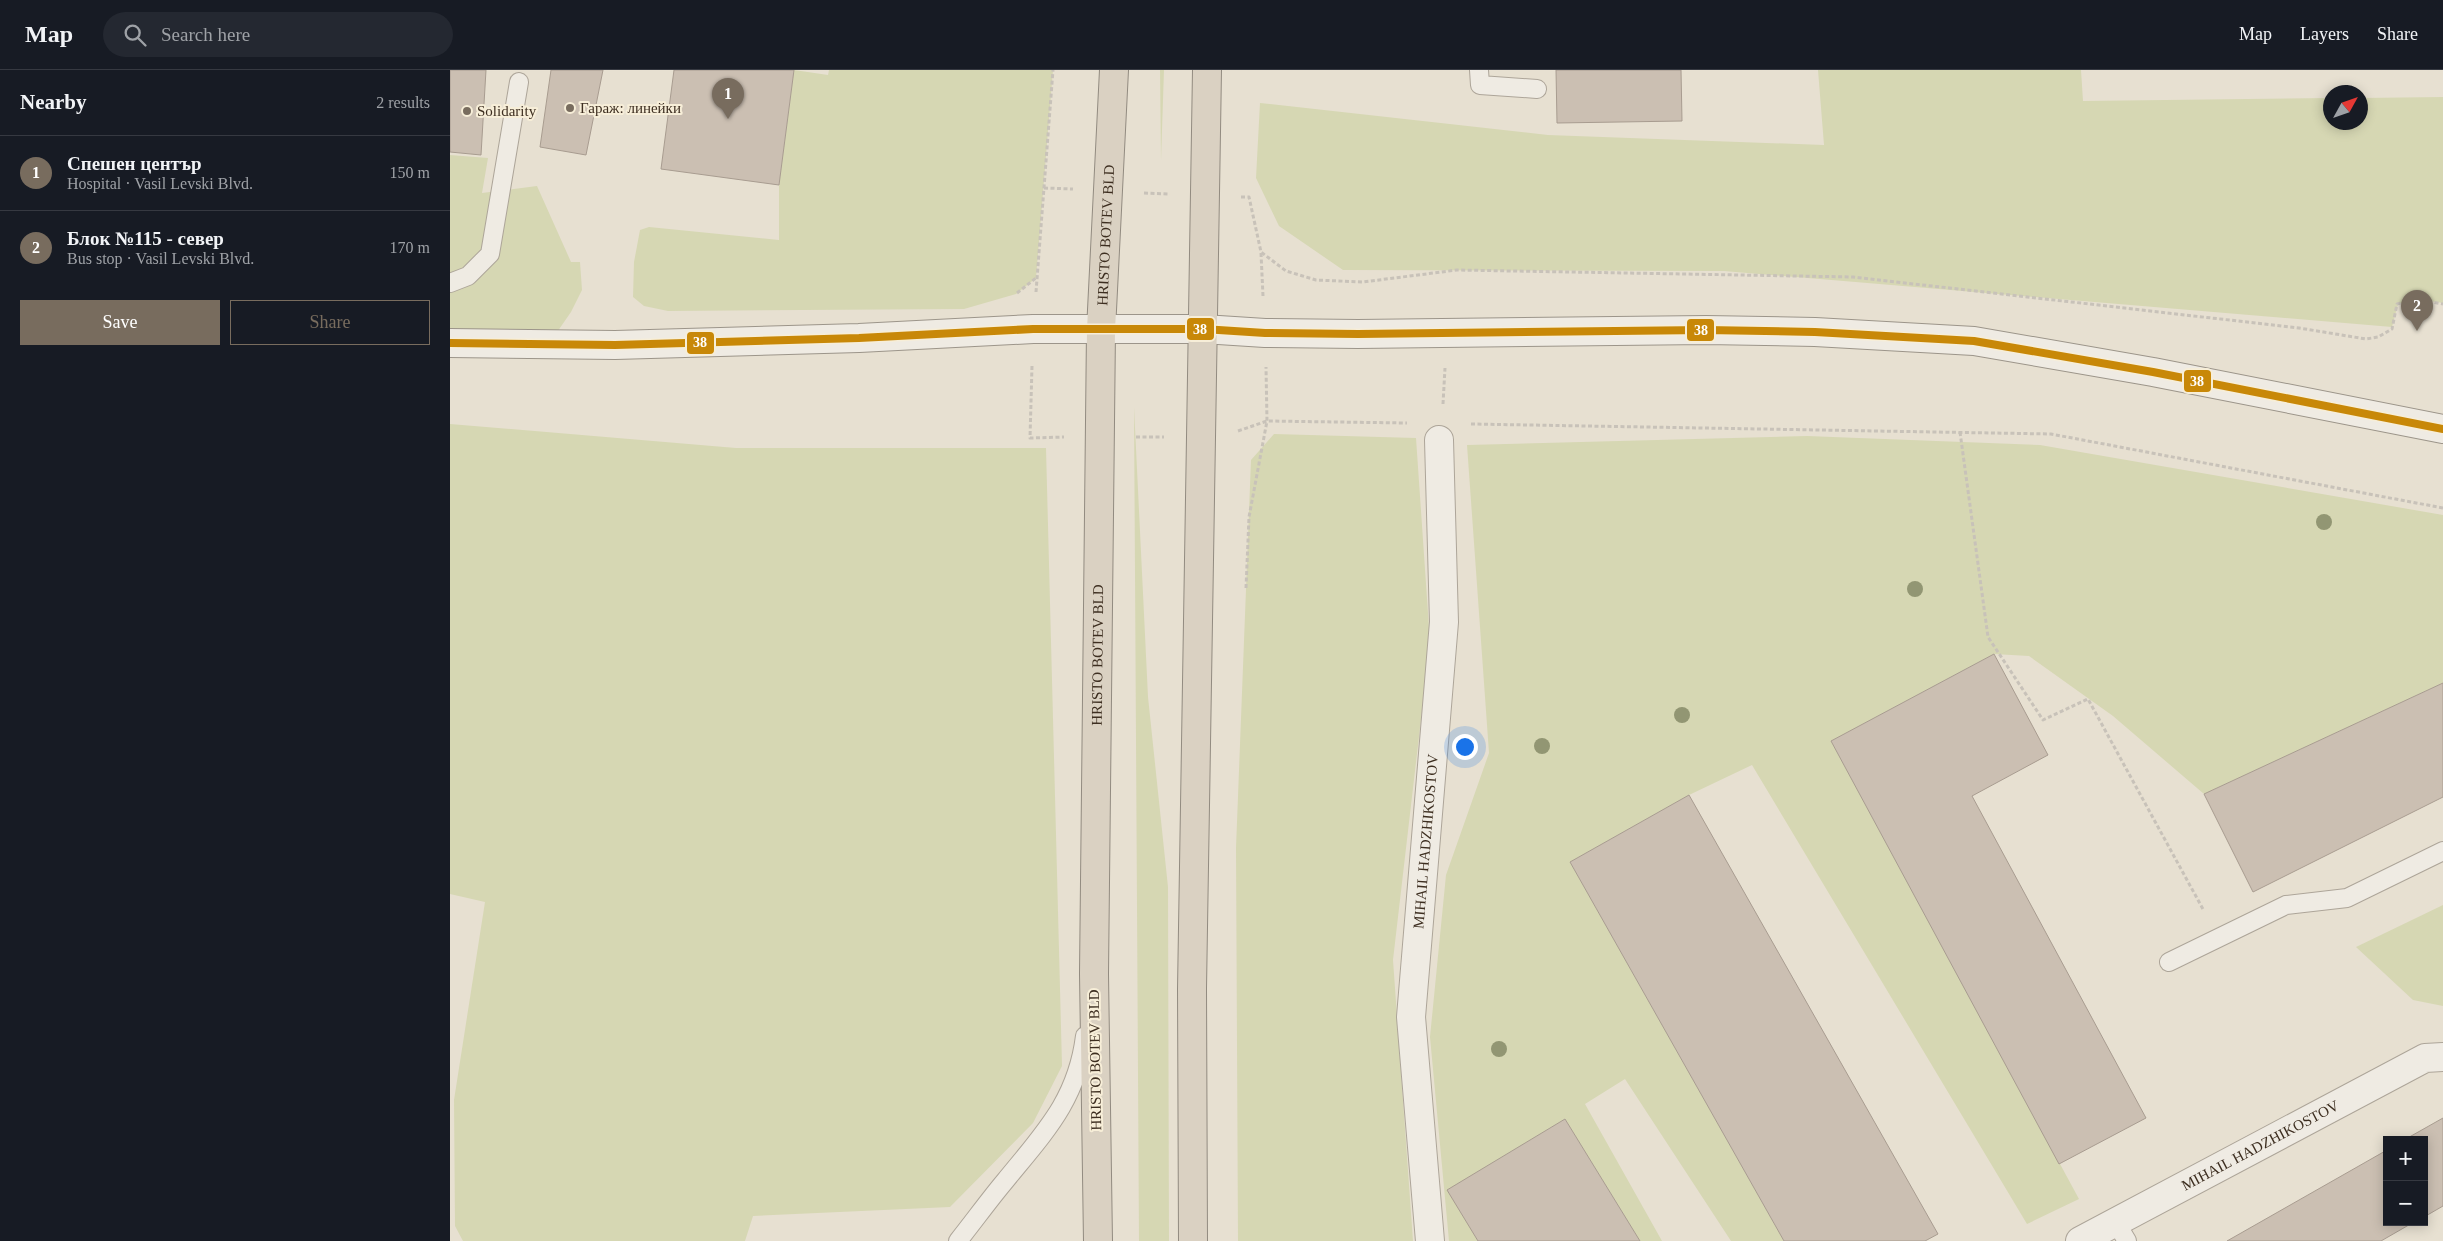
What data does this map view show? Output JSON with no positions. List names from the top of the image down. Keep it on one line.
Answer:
{"streets":{"highway":["HRISTO BOTEV BLD"],"main road":["MIHAIL HADZHIKOSTOV"]},"places":["Гараж: линейки","Solidarity"],"lines":["transit line 38"],"north":"top right","page":{"header":"Map","search":"Search here","nav":["Map","Layers","Share"],"heading":["Nearby","2 results"],"pins":["1","2"],"list":[{"mark":"1","name":"Спешен център","note":"Hospital · Vasil Levski Blvd.","value":"150 m"},{"mark":"2","name":"Блок №115 - север","note":"Bus stop · Vasil Levski Blvd.","value":"170 m"}],"buttons":["Save","Share"],"map_buttons":["+","−"]}}
